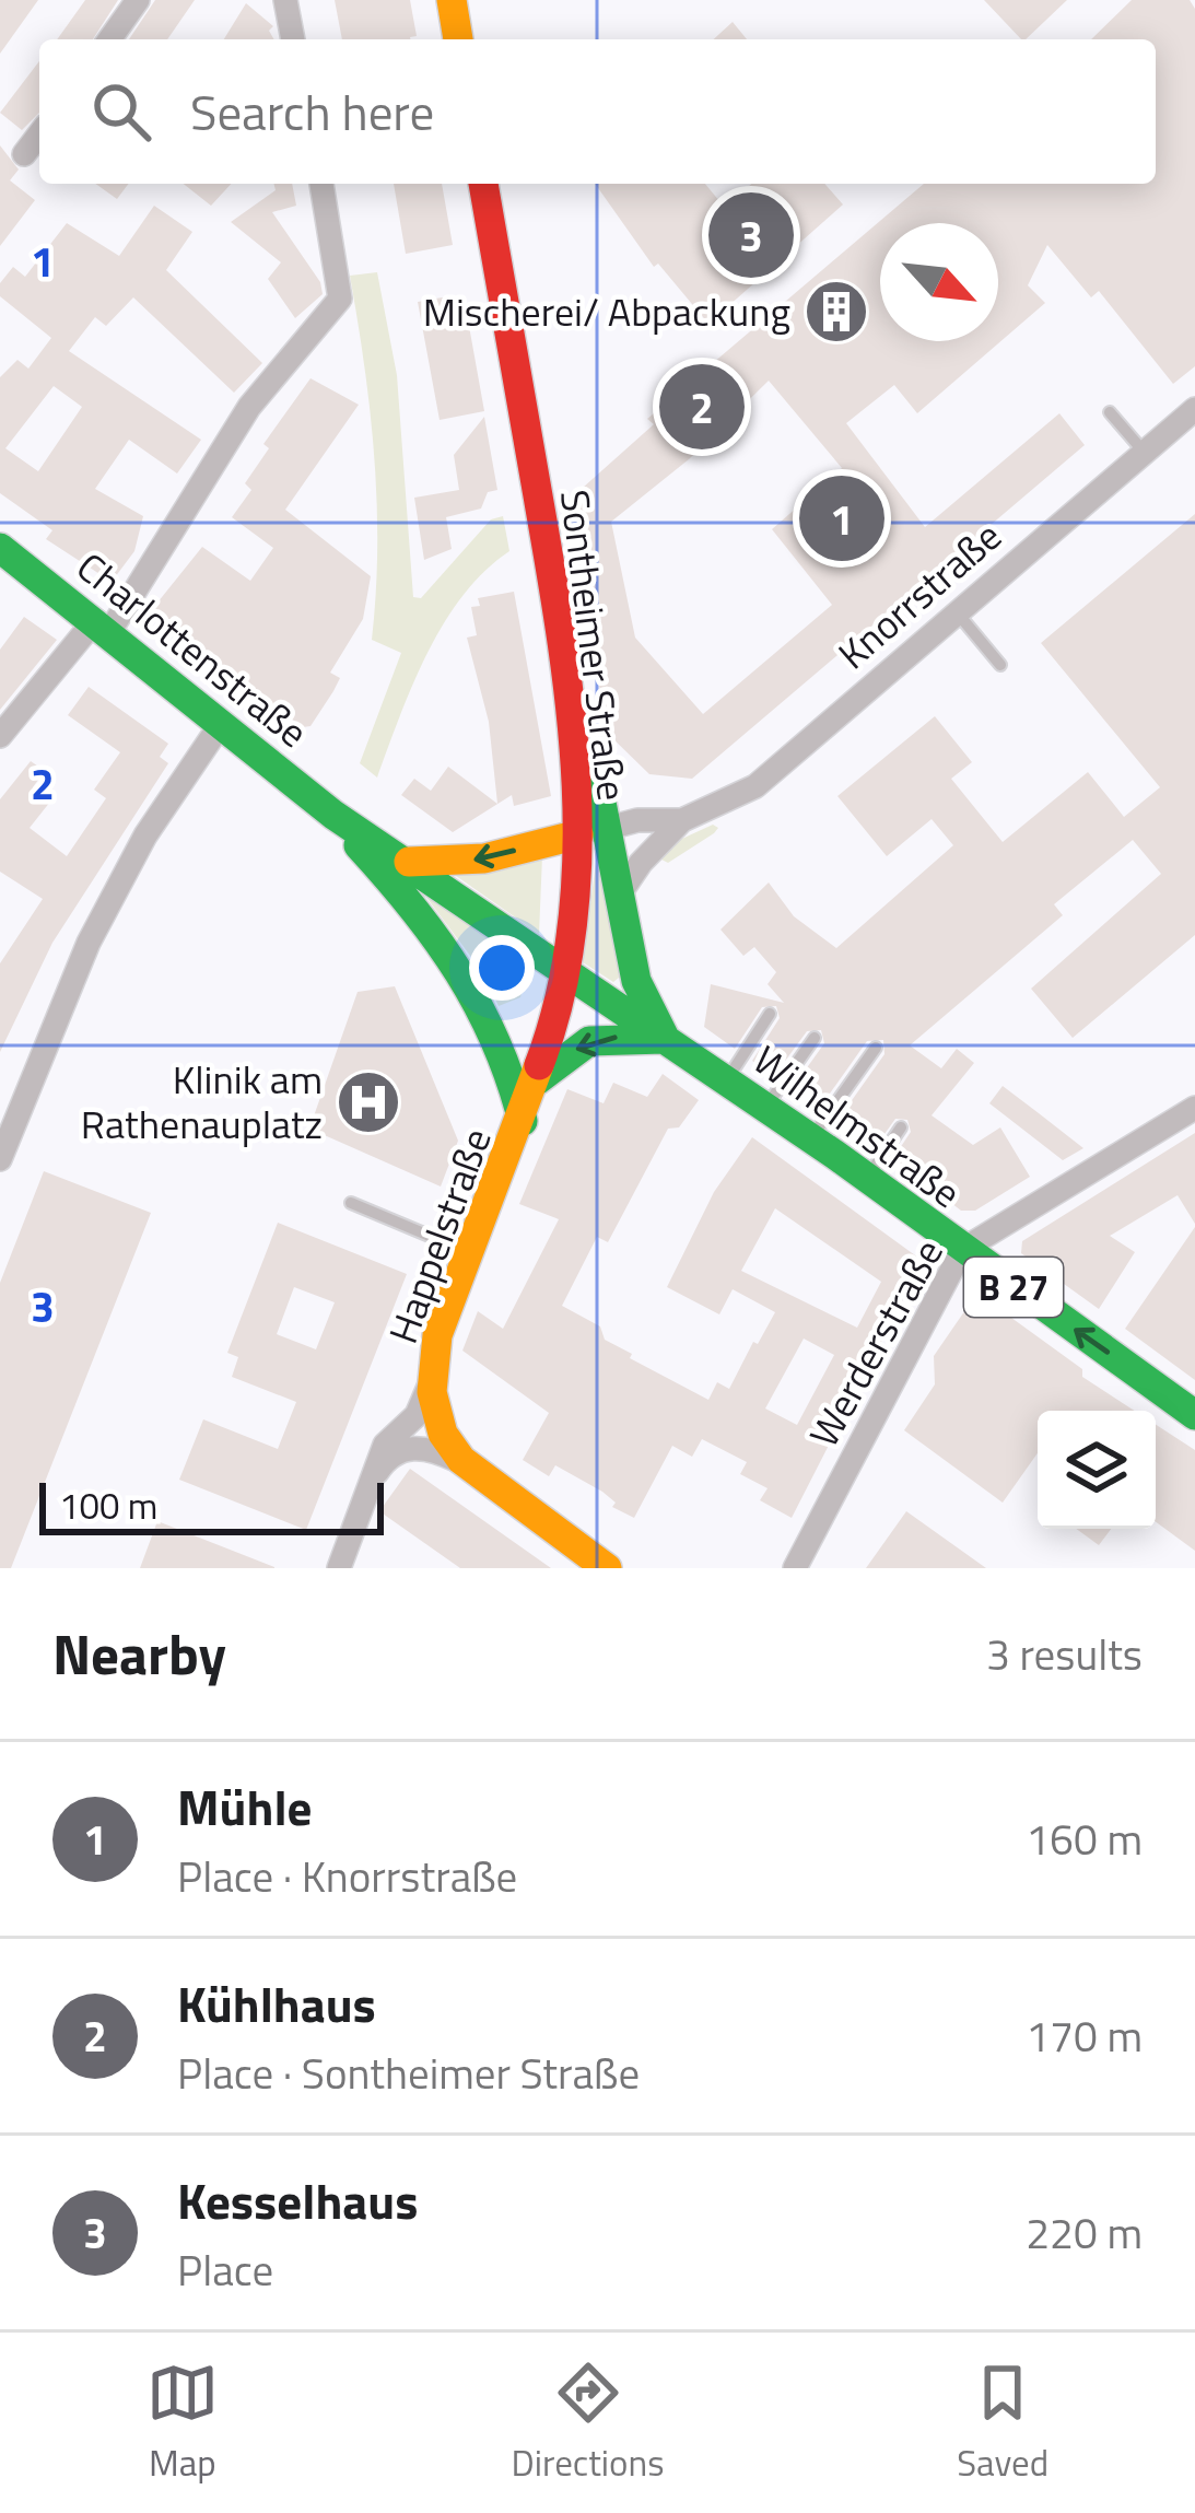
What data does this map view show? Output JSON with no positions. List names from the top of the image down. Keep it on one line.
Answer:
{"streets":{"main road":["Sontheimer Straße","Charlottenstraße","Wilhelmstraße","Happelstraße","B 27"],"street":["Knorrstraße","Werderstraße"]},"crossings":[["Knorrstraße","Sontheimer Straße"],["Knorrstraße","Wilhelmstraße"],["Sontheimer Straße","Charlottenstraße"],["Sontheimer Straße","Wilhelmstraße"],["Sontheimer Straße","Happelstraße"],["Charlottenstraße","Wilhelmstraße"],["Charlottenstraße","Happelstraße"],["Wilhelmstraße","Werderstraße"]],"places":{"building":["Mischerei/ Abpackung"],"hospital":["Klinik am Rathenauplatz"]},"scale_bar":"100 m","north":"bottom right","page":{"search":"Search here","pins":["3","2","1"],"scale":"100 m","heading":["Nearby","3 results"],"list":[{"mark":"1","name":"Mühle","note":"Place · Knorrstraße","value":"160 m"},{"mark":"2","name":"Kühlhaus","note":"Place · Sontheimer Straße","value":"170 m"},{"mark":"3","name":"Kesselhaus","note":"Place","value":"220 m"}],"nav":["Map","Directions","Saved"]},"grid":{"rows":["1","2","3"]}}
